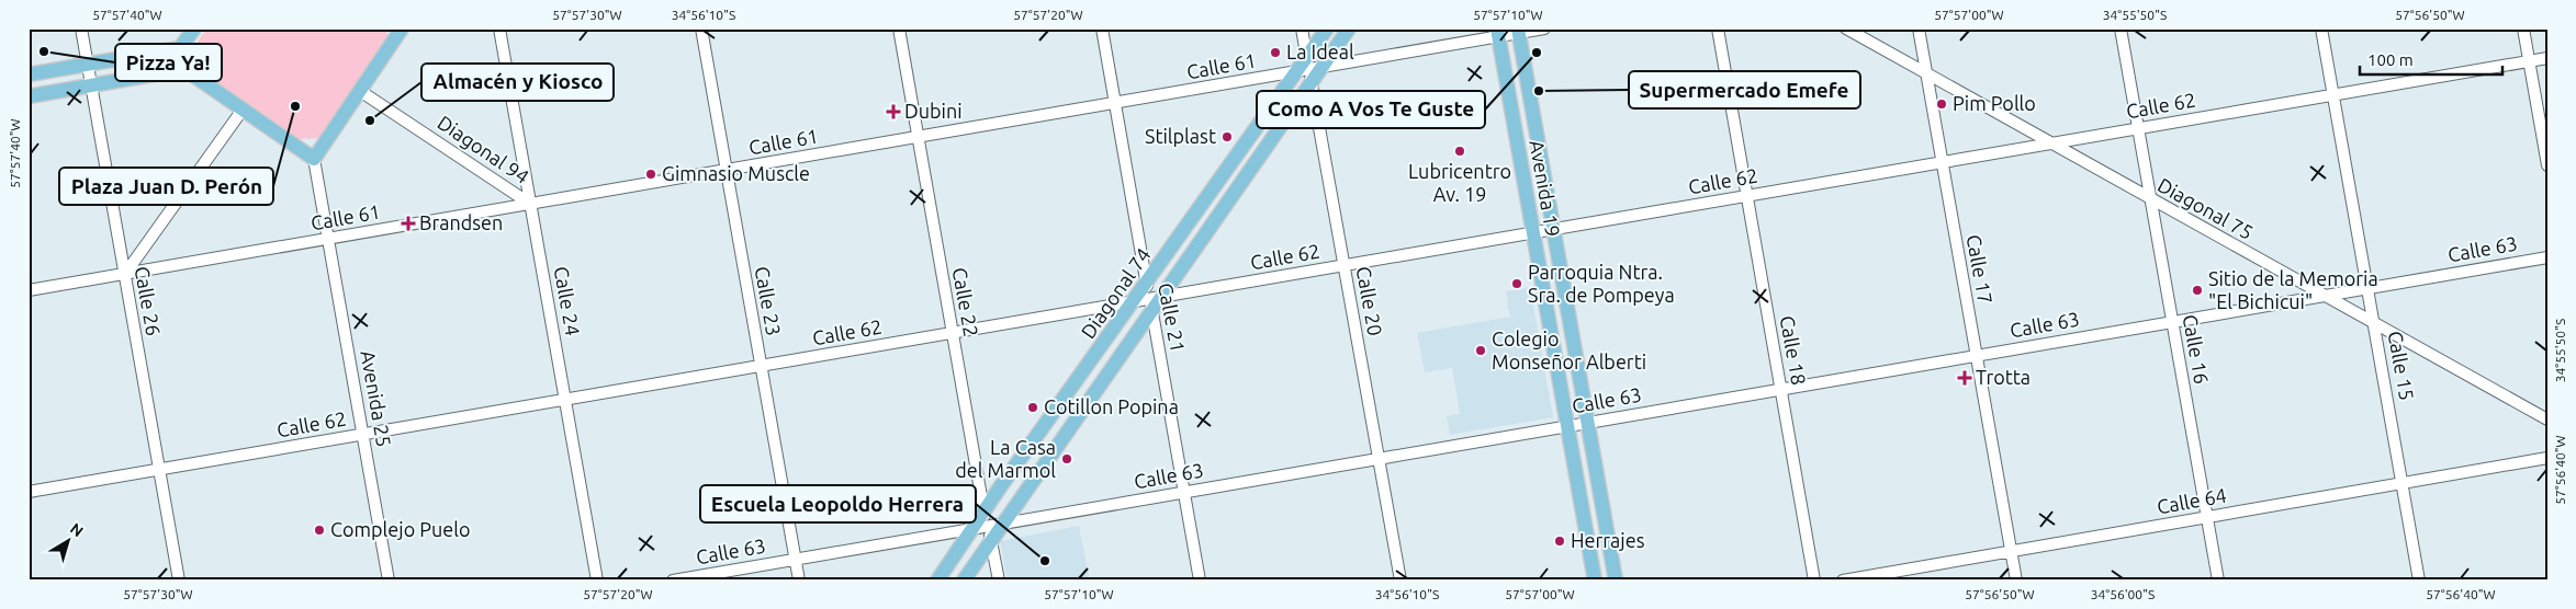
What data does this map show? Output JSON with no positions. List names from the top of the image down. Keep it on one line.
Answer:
{"streets":{"main road":["Avenida 19","Diagonal 74"],"street":["Calle 61","Calle 62","Diagonal 94","Diagonal 75","Calle 63","Calle 17","Calle 26","Calle 24","Calle 23","Calle 20","Calle 22","Calle 21","Calle 16","Calle 18","Calle 15","Avenida 25","Calle 64"]},"crossings":[["Calle 61","Diagonal 94"],["Calle 61","Avenida 19"],["Calle 61","Diagonal 74"],["Calle 61","Calle 26"],["Calle 61","Calle 24"],["Calle 61","Calle 23"],["Calle 61","Calle 20"],["Calle 61","Calle 22"],["Calle 61","Calle 21"],["Calle 61","Avenida 25"],["Calle 62","Avenida 19"],["Calle 62","Diagonal 75"],["Calle 62","Calle 17"],["Calle 62","Diagonal 74"],["Calle 62","Calle 26"],["Calle 62","Calle 24"],["Calle 62","Calle 23"],["Calle 62","Calle 20"],["Calle 62","Calle 22"],["Calle 62","Calle 21"],["Calle 62","Calle 16"],["Calle 62","Calle 18"],["Calle 62","Calle 15"],["Calle 62","Avenida 25"],["Diagonal 94","Calle 24"],["Avenida 19","Calle 63"],["Diagonal 75","Calle 63"],["Diagonal 75","Calle 17"],["Diagonal 75","Calle 16"],["Diagonal 75","Calle 15"],["Calle 63","Calle 17"],["Calle 63","Diagonal 74"],["Calle 63","Calle 23"],["Calle 63","Calle 20"],["Calle 63","Calle 22"],["Calle 63","Calle 21"],["Calle 63","Calle 16"],["Calle 63","Calle 18"],["Calle 63","Calle 15"],["Calle 17","Calle 64"],["Diagonal 74","Calle 20"],["Diagonal 74","Calle 22"],["Diagonal 74","Calle 21"],["Calle 16","Calle 64"],["Calle 15","Calle 64"]],"places":{"other":["Pizza Ya!","La Ideal","Como A Vos Te Guste","Supermercado Emefe","Pim Pollo","Plaza Juan D. Perón","Almacén y Kiosco","Stilplast","Lubricentro Av. 19","Gimnasio Muscle","Parroquia Ntra. Sra. de Pompeya","Sitio de la Memoria \"El Bichicui\"","Colegio Monseñor Alberti","Cotillon Popina","La Casa del Marmol","Complejo Puelo","Herrajes","Escuela Leopoldo Herrera"],"health":["Dubini","Brandsen","Trotta"]},"scale_bar":"100 m","north":"top right","coordinates":["57°57'40\"W","57°57'30\"W","34°56'10\"S","57°57'20\"W","57°57'10\"W","57°57'00\"W","34°55'50\"S","57°56'50\"W","57°56'40\"W","34°56'00\"S"]}
